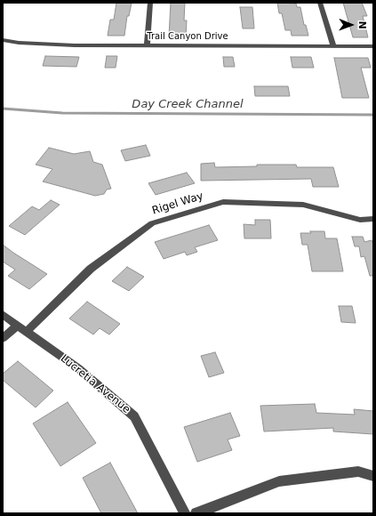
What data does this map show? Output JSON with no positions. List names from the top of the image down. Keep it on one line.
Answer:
{"streets":{"street":["Trail Canyon Drive","Rigel Way","Lucretia Avenue"]},"crossings":[["Rigel Way","Lucretia Avenue"]],"water":["Day Creek Channel"],"north":"right"}
